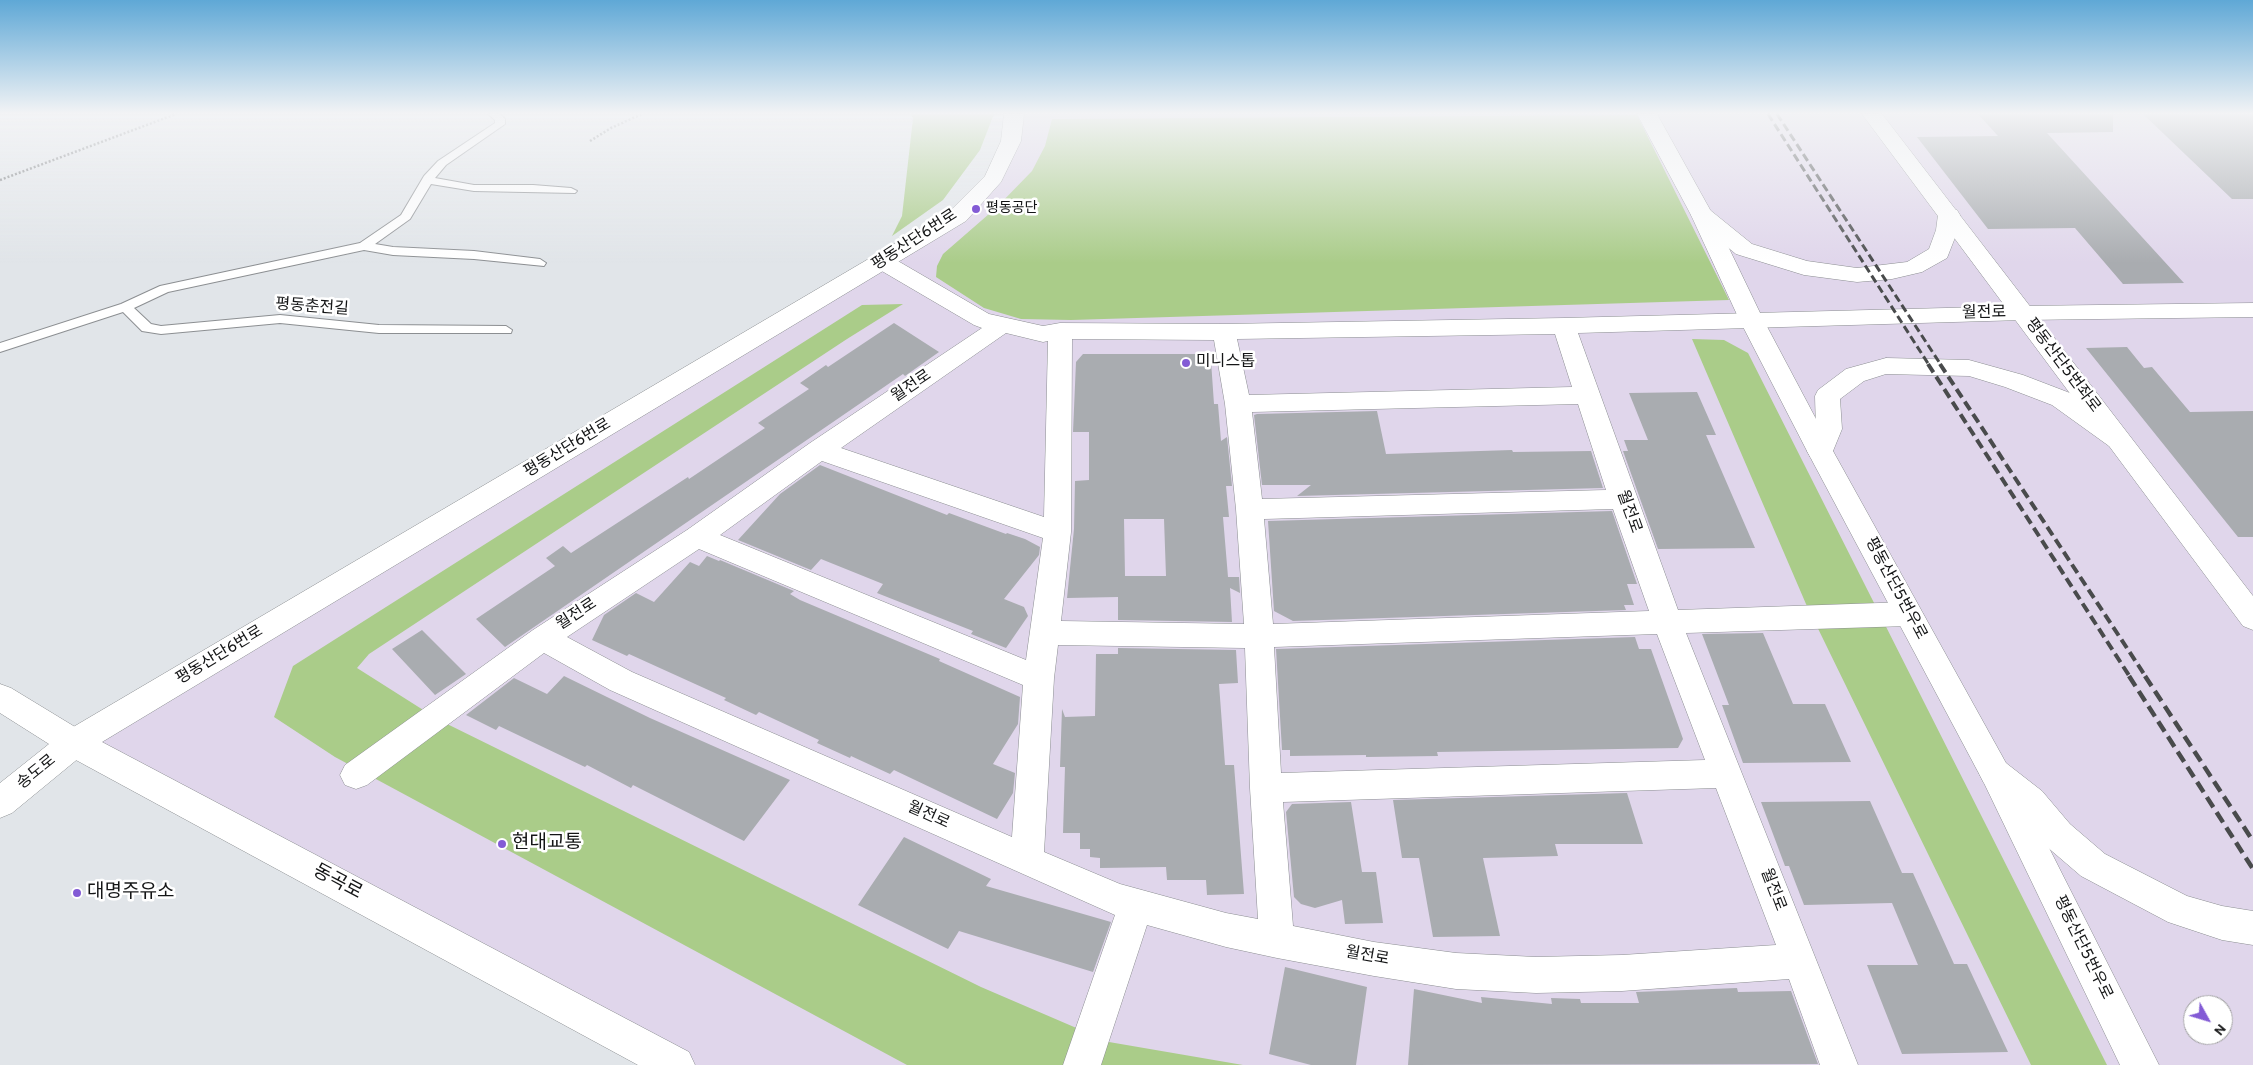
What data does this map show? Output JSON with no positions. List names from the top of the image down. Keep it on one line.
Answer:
{"streets":{"street":["평동산단6번로","월전로","평동산단5번좌로","평동산단5번우로","송도로","동곡로"],"lane":["평동춘전길"]},"crossings":[["평동산단6번로","월전로"],["평동산단6번로","송도로"],["평동산단6번로","동곡로"],["월전로","평동산단5번좌로"],["월전로","평동산단5번우로"],["송도로","동곡로"]],"places":["평동공단","미니스톱","현대교통","대명주유소"],"north":"bottom right"}
